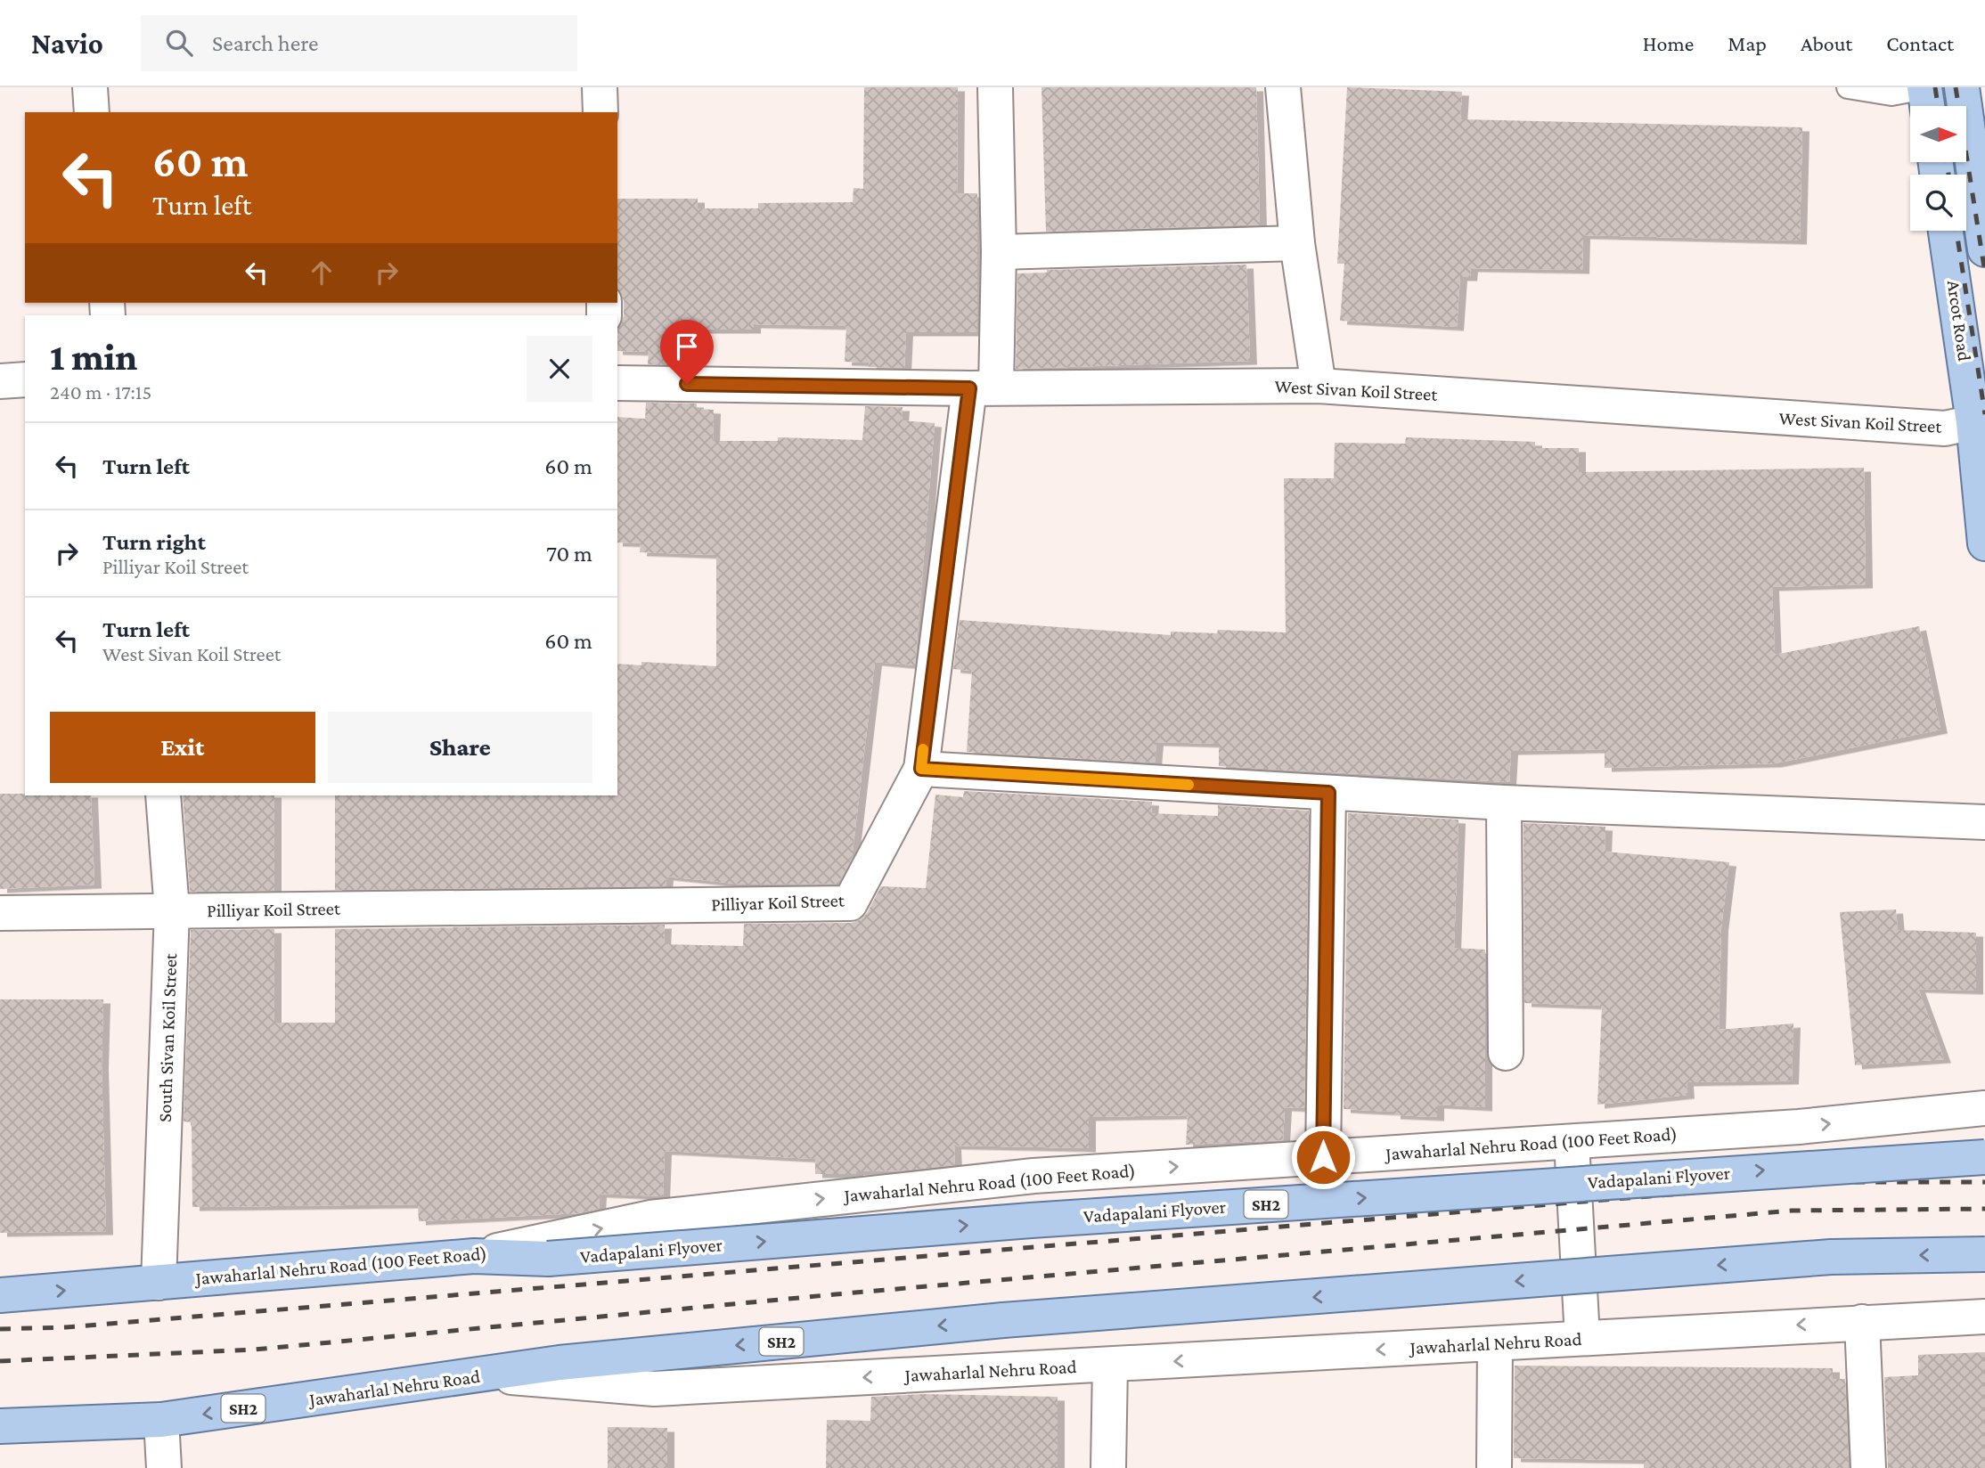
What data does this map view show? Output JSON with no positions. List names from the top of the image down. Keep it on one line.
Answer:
{"streets":{"main road":["Arcot Road","Jawaharlal Nehru Road (100 Feet Road)","Vadapalani Flyover","SH2","Jawaharlal Nehru Road"],"street":["West Sivan Koil Street","Pilliyar Koil Street","South Sivan Koil Street"]},"crossings":[["Arcot Road","West Sivan Koil Street"],["West Sivan Koil Street","Pilliyar Koil Street"],["Pilliyar Koil Street","South Sivan Koil Street"],["South Sivan Koil Street","Jawaharlal Nehru Road (100 Feet Road)"],["Jawaharlal Nehru Road (100 Feet Road)","Vadapalani Flyover"],["SH2","Jawaharlal Nehru Road"]],"one_way":["Jawaharlal Nehru Road (100 Feet Road)","Jawaharlal Nehru Road"],"north":"right","page":{"header":"Navio","search":"Search here","nav":["Home","Map","About","Contact"],"turn":["60 m","Turn left"],"heading":["1 min","240 m · 17:15"],"list":[{"name":"Turn left","value":"60 m"},{"name":"Turn right","note":"Pilliyar Koil Street","value":"70 m"},{"name":"Turn left","note":"West Sivan Koil Street","value":"60 m"}],"buttons":["Exit","Share"]}}
